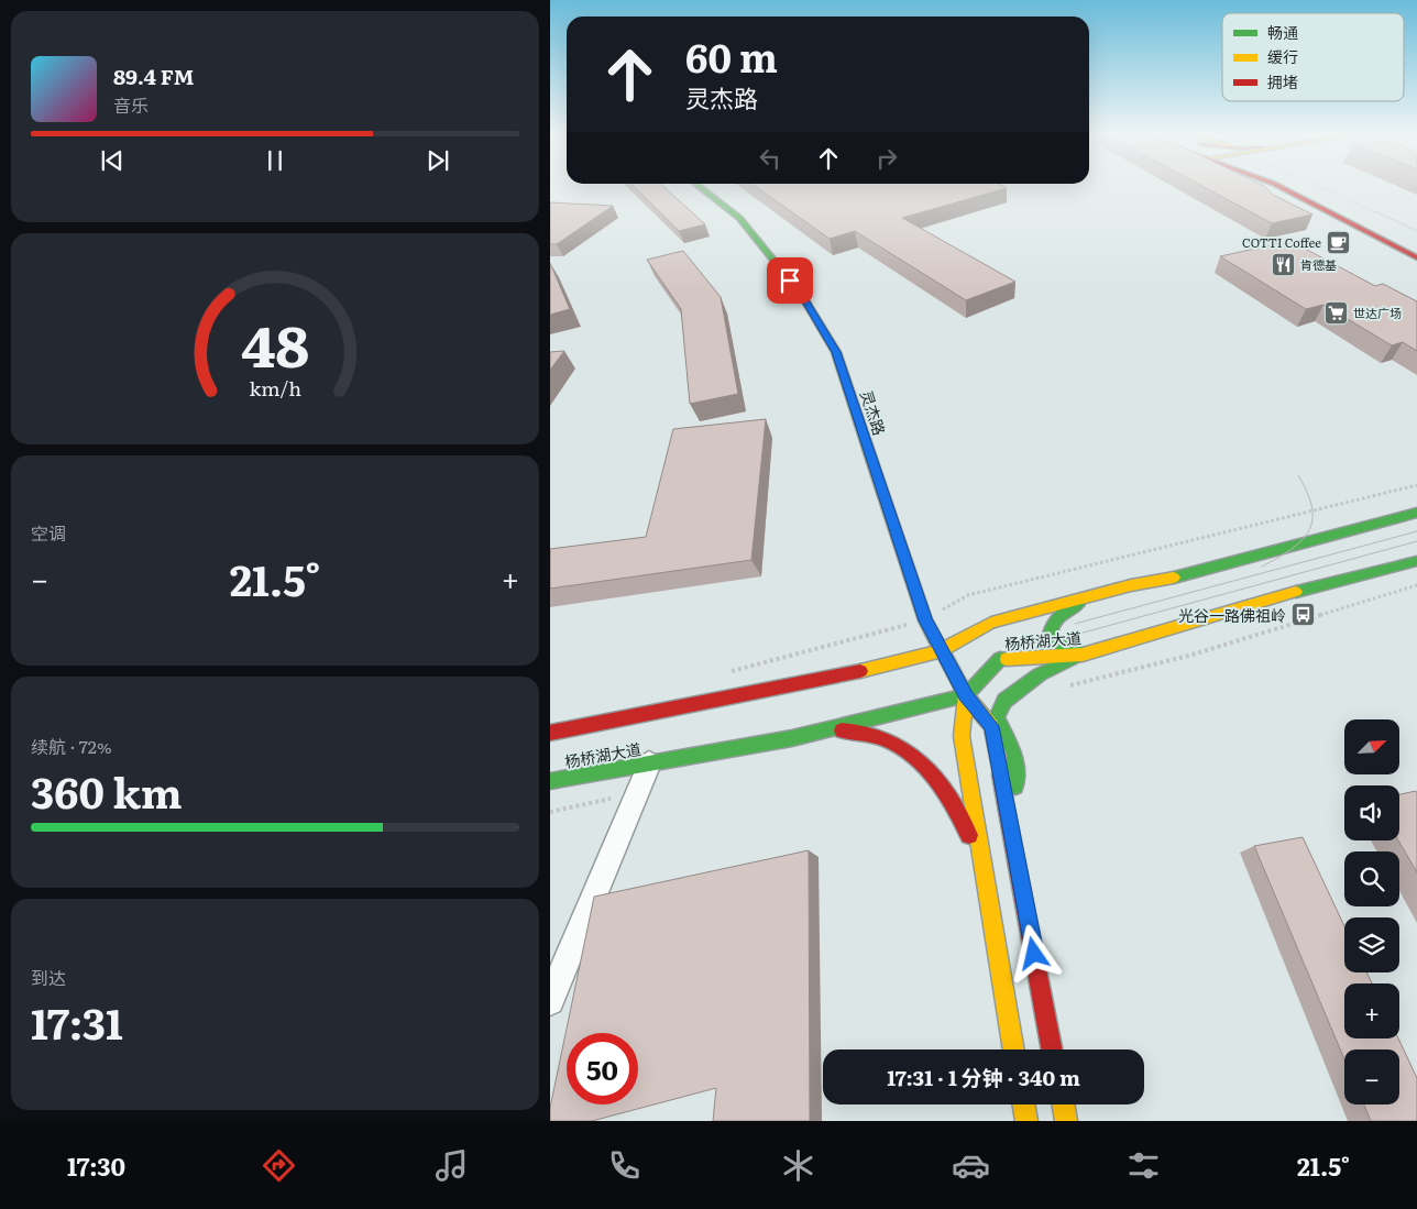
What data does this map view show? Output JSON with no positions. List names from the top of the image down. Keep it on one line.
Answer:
{"streets":{"main road":["灵杰路","杨桥湖大道"]},"crossings":[["灵杰路","杨桥湖大道"]],"places":{"cafe":["COTTI Coffee"],"restaurant":["肯德基"],"supermarket":["世达广场"],"bus stop":["光谷一路佛祖岭"]},"legend":["畅通","缓行","拥堵"],"north":"top right","page":{"turn":["60 m","灵杰路"],"song":["89.4 FM","音乐"],"tile":["空调",["续航 · 72%","360 km"],["到达","17:31"]],"heat":["−","21.5°","+"],"map_buttons":["+","−"],"limit":"50","trip":"17:31 · 1 分钟 · 340 m","tabs":["17:30","21.5°"],"gauge":["48","km/h"]}}
